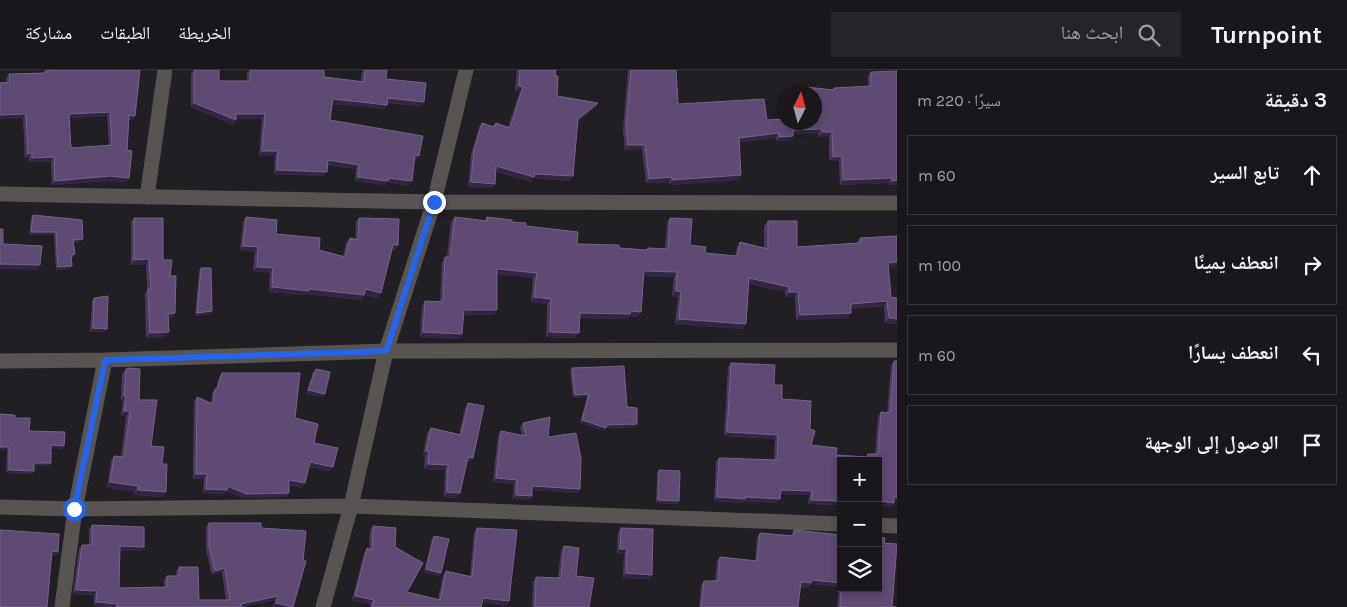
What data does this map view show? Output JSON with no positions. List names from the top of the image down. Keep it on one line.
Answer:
{"north":"top","page":{"header":"Turnpoint","search":"ابحث هنا","nav":["الخريطة","الطبقات","مشاركة"],"heading":["3 دقيقة","سيرًا · 220 m"],"list":[["تابع السير","60 m"],["انعطف يمينًا","100 m"],["انعطف يسارًا","60 m"],"الوصول إلى الوجهة"],"map_buttons":["+","−"]}}
